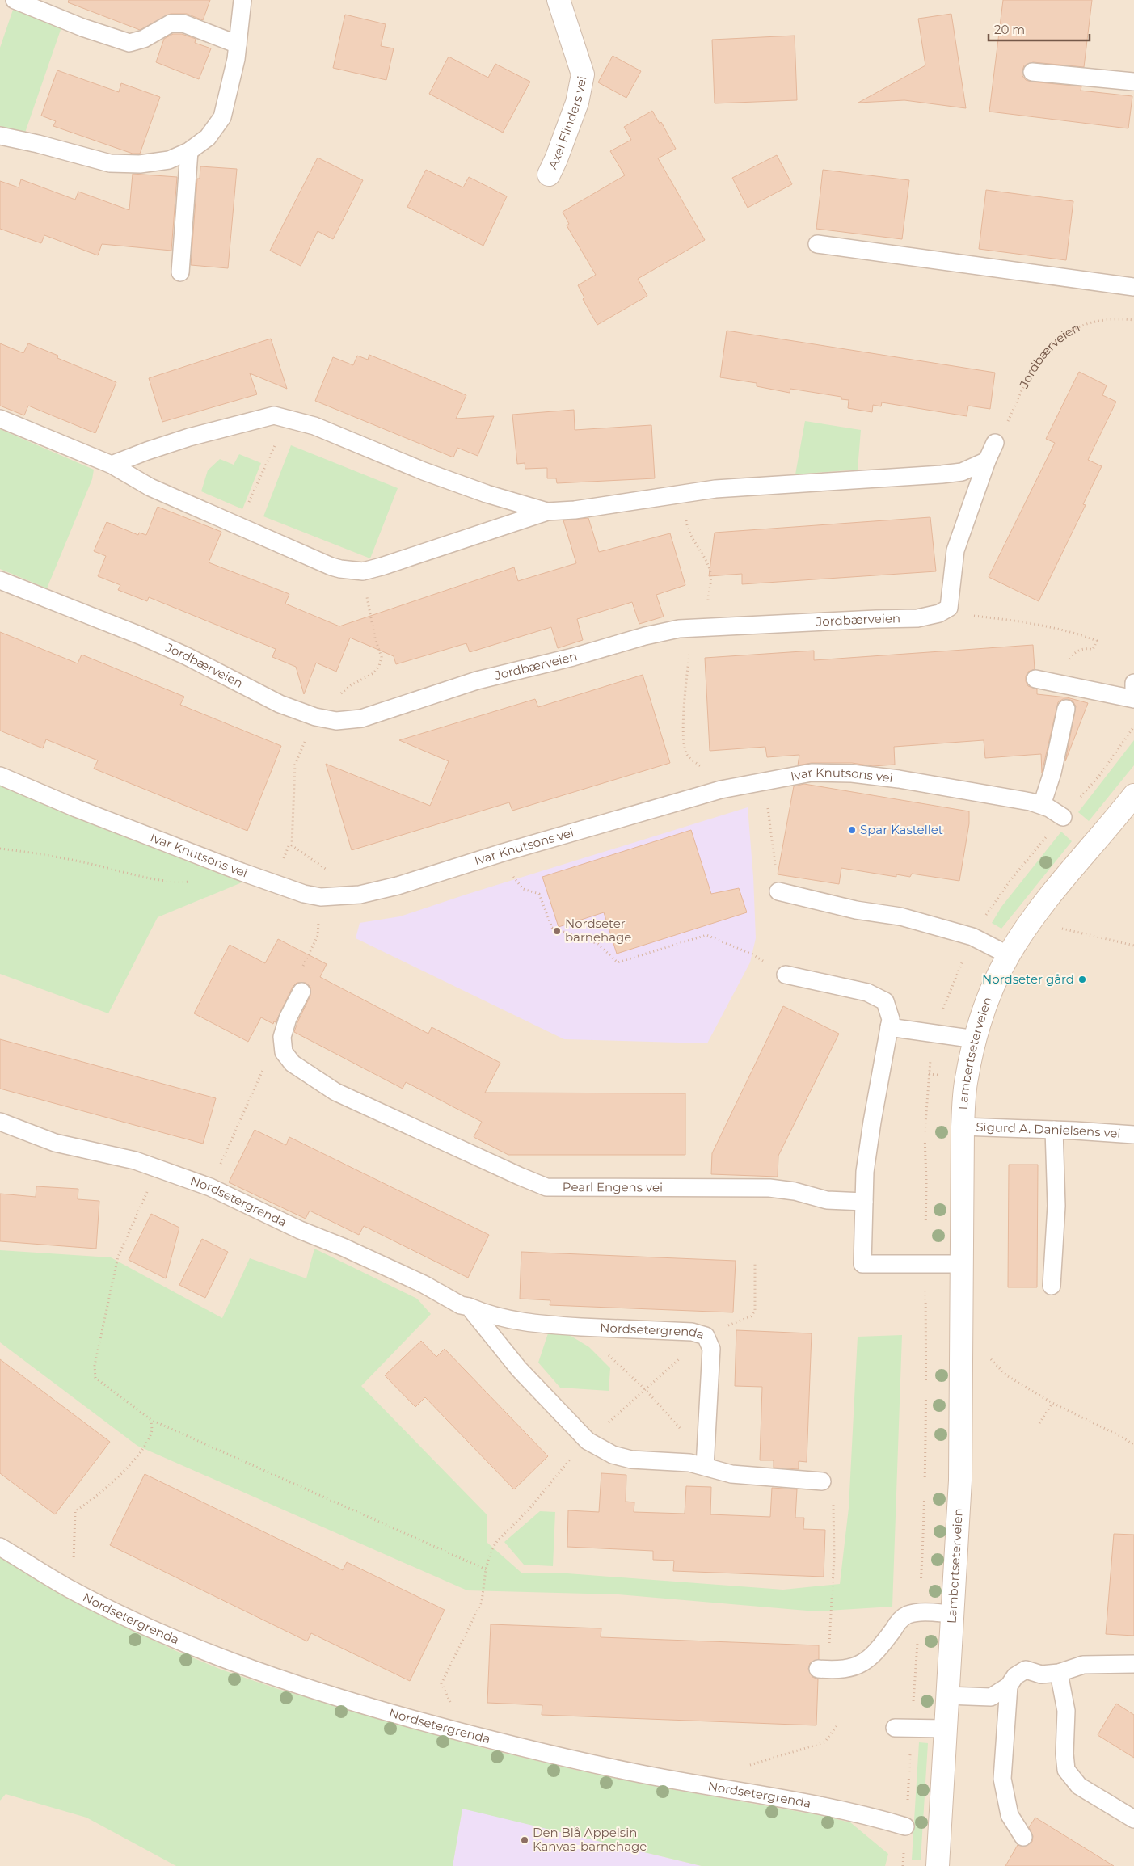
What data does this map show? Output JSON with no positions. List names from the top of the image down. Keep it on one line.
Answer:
{"streets":{"main road":["Axel Flinders vei","Lambertseterveien"],"lane":["Jordbærveien","Ivar Knutsons vei","Sigurd A. Danielsens vei","Pearl Engens vei","Nordsetergrenda"]},"crossings":[["Lambertseterveien","Sigurd A. Danielsens vei"]],"places":["Spar Kastellet","Nordseter barnehage","Nordseter gård","Den Blå Appelsin Kanvas-barnehage"],"scale_bar":"20 m"}
